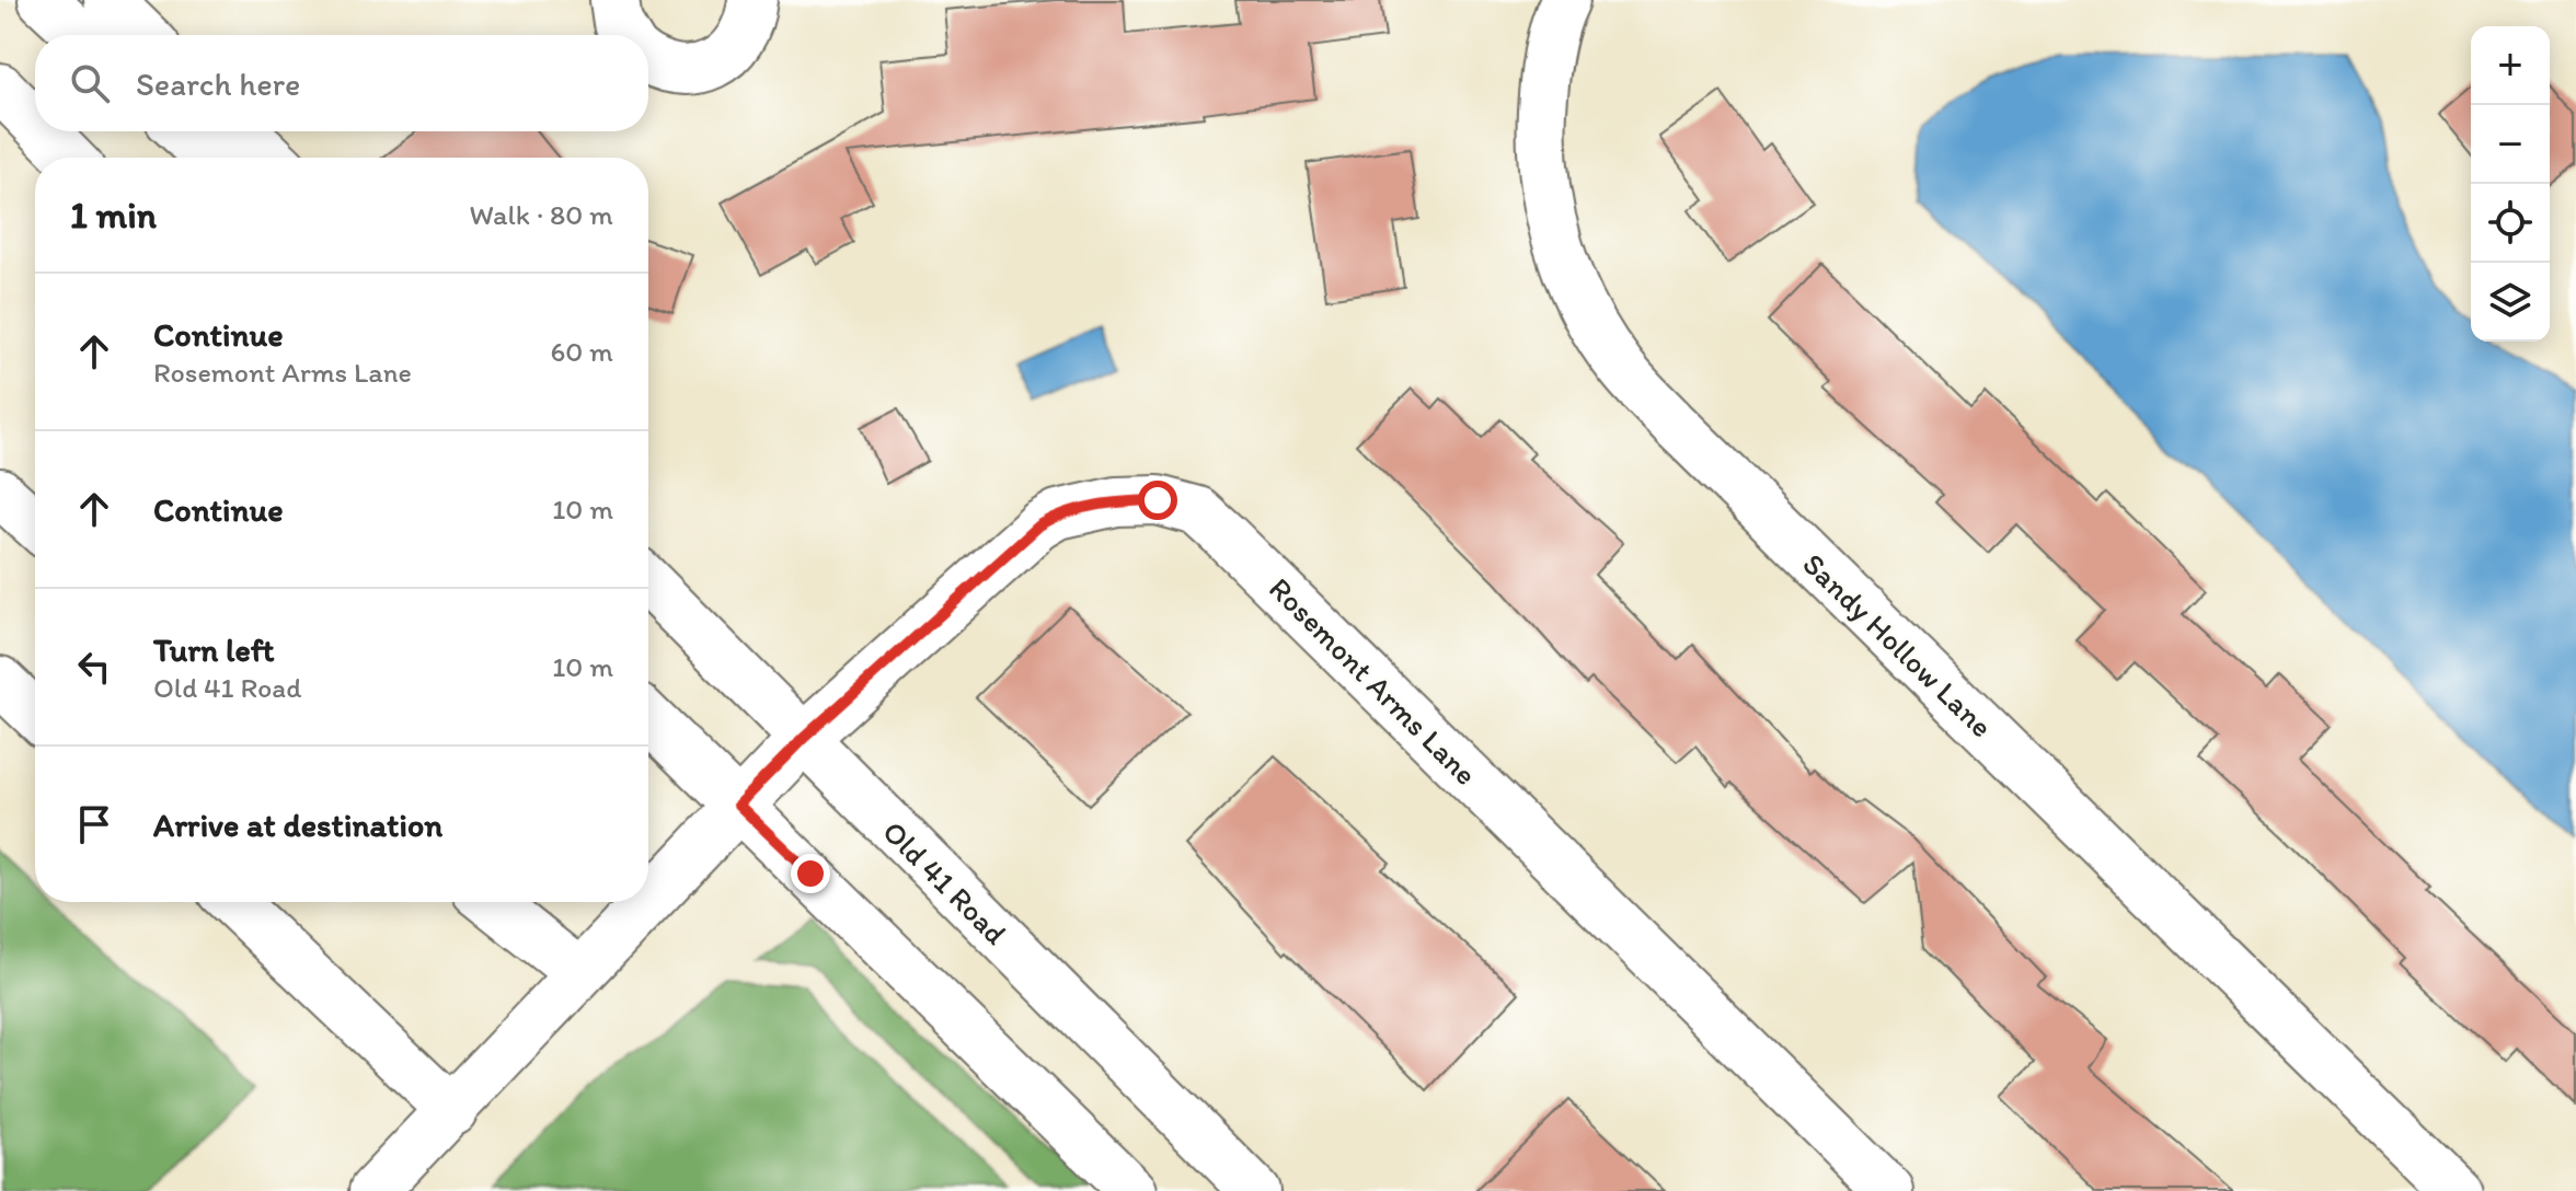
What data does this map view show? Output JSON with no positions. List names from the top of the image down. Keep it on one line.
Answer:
{"streets":{"street":["Sandy Hollow Lane","Rosemont Arms Lane","Old 41 Road"]},"crossings":[["Rosemont Arms Lane","Old 41 Road"]],"page":{"map_buttons":["+","−"],"search":"Search here","heading":["1 min","Walk · 80 m"],"list":[["Continue","Rosemont Arms Lane","60 m"],["Continue","10 m"],["Turn left","Old 41 Road","10 m"],"Arrive at destination"]}}
